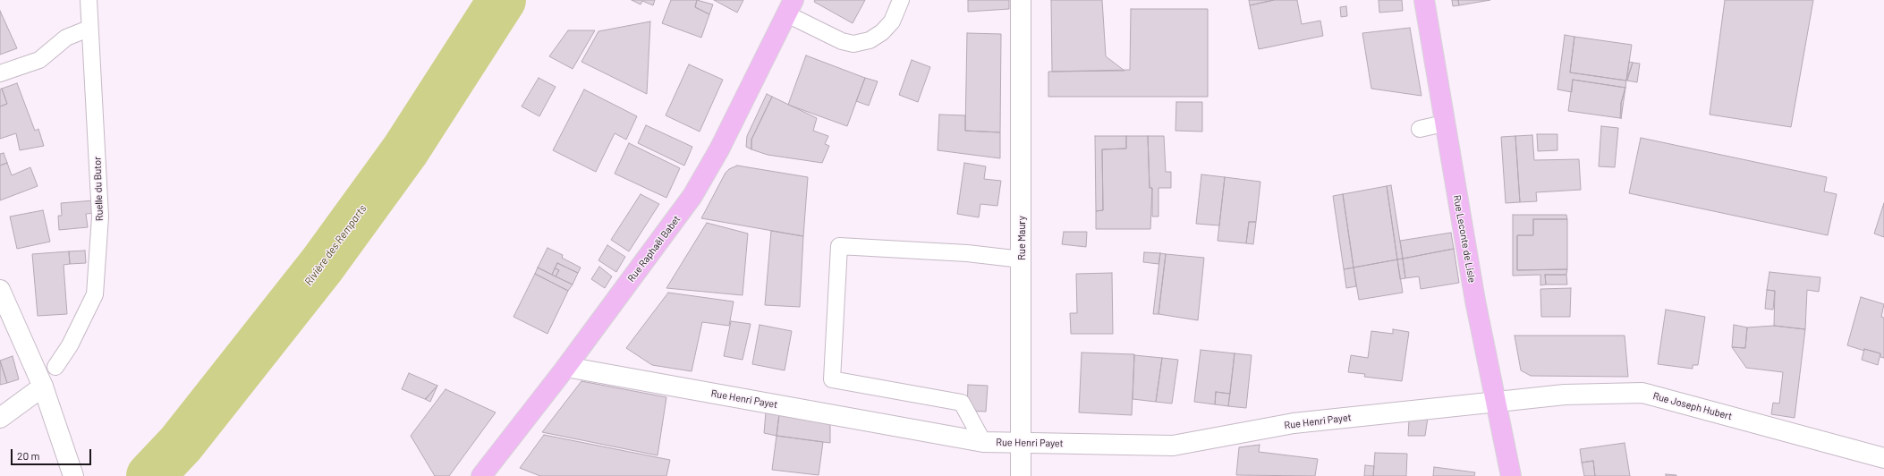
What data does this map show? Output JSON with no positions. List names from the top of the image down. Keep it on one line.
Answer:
{"streets":{"main road":["Rue Leconte de Lisle","Rue Raphaël Babet"],"street":["Rue Maury","Rue Henri Payet","Rue Joseph Hubert"],"lane":["Ruelle du Butor"]},"crossings":[["Rue Maury","Rue Henri Payet"],["Rue Leconte de Lisle","Rue Henri Payet"],["Rue Leconte de Lisle","Rue Joseph Hubert"],["Rue Raphaël Babet","Rue Henri Payet"],["Rue Henri Payet","Rue Joseph Hubert"]],"water":["Rivière des Remparts"],"scale_bar":"20 m"}
